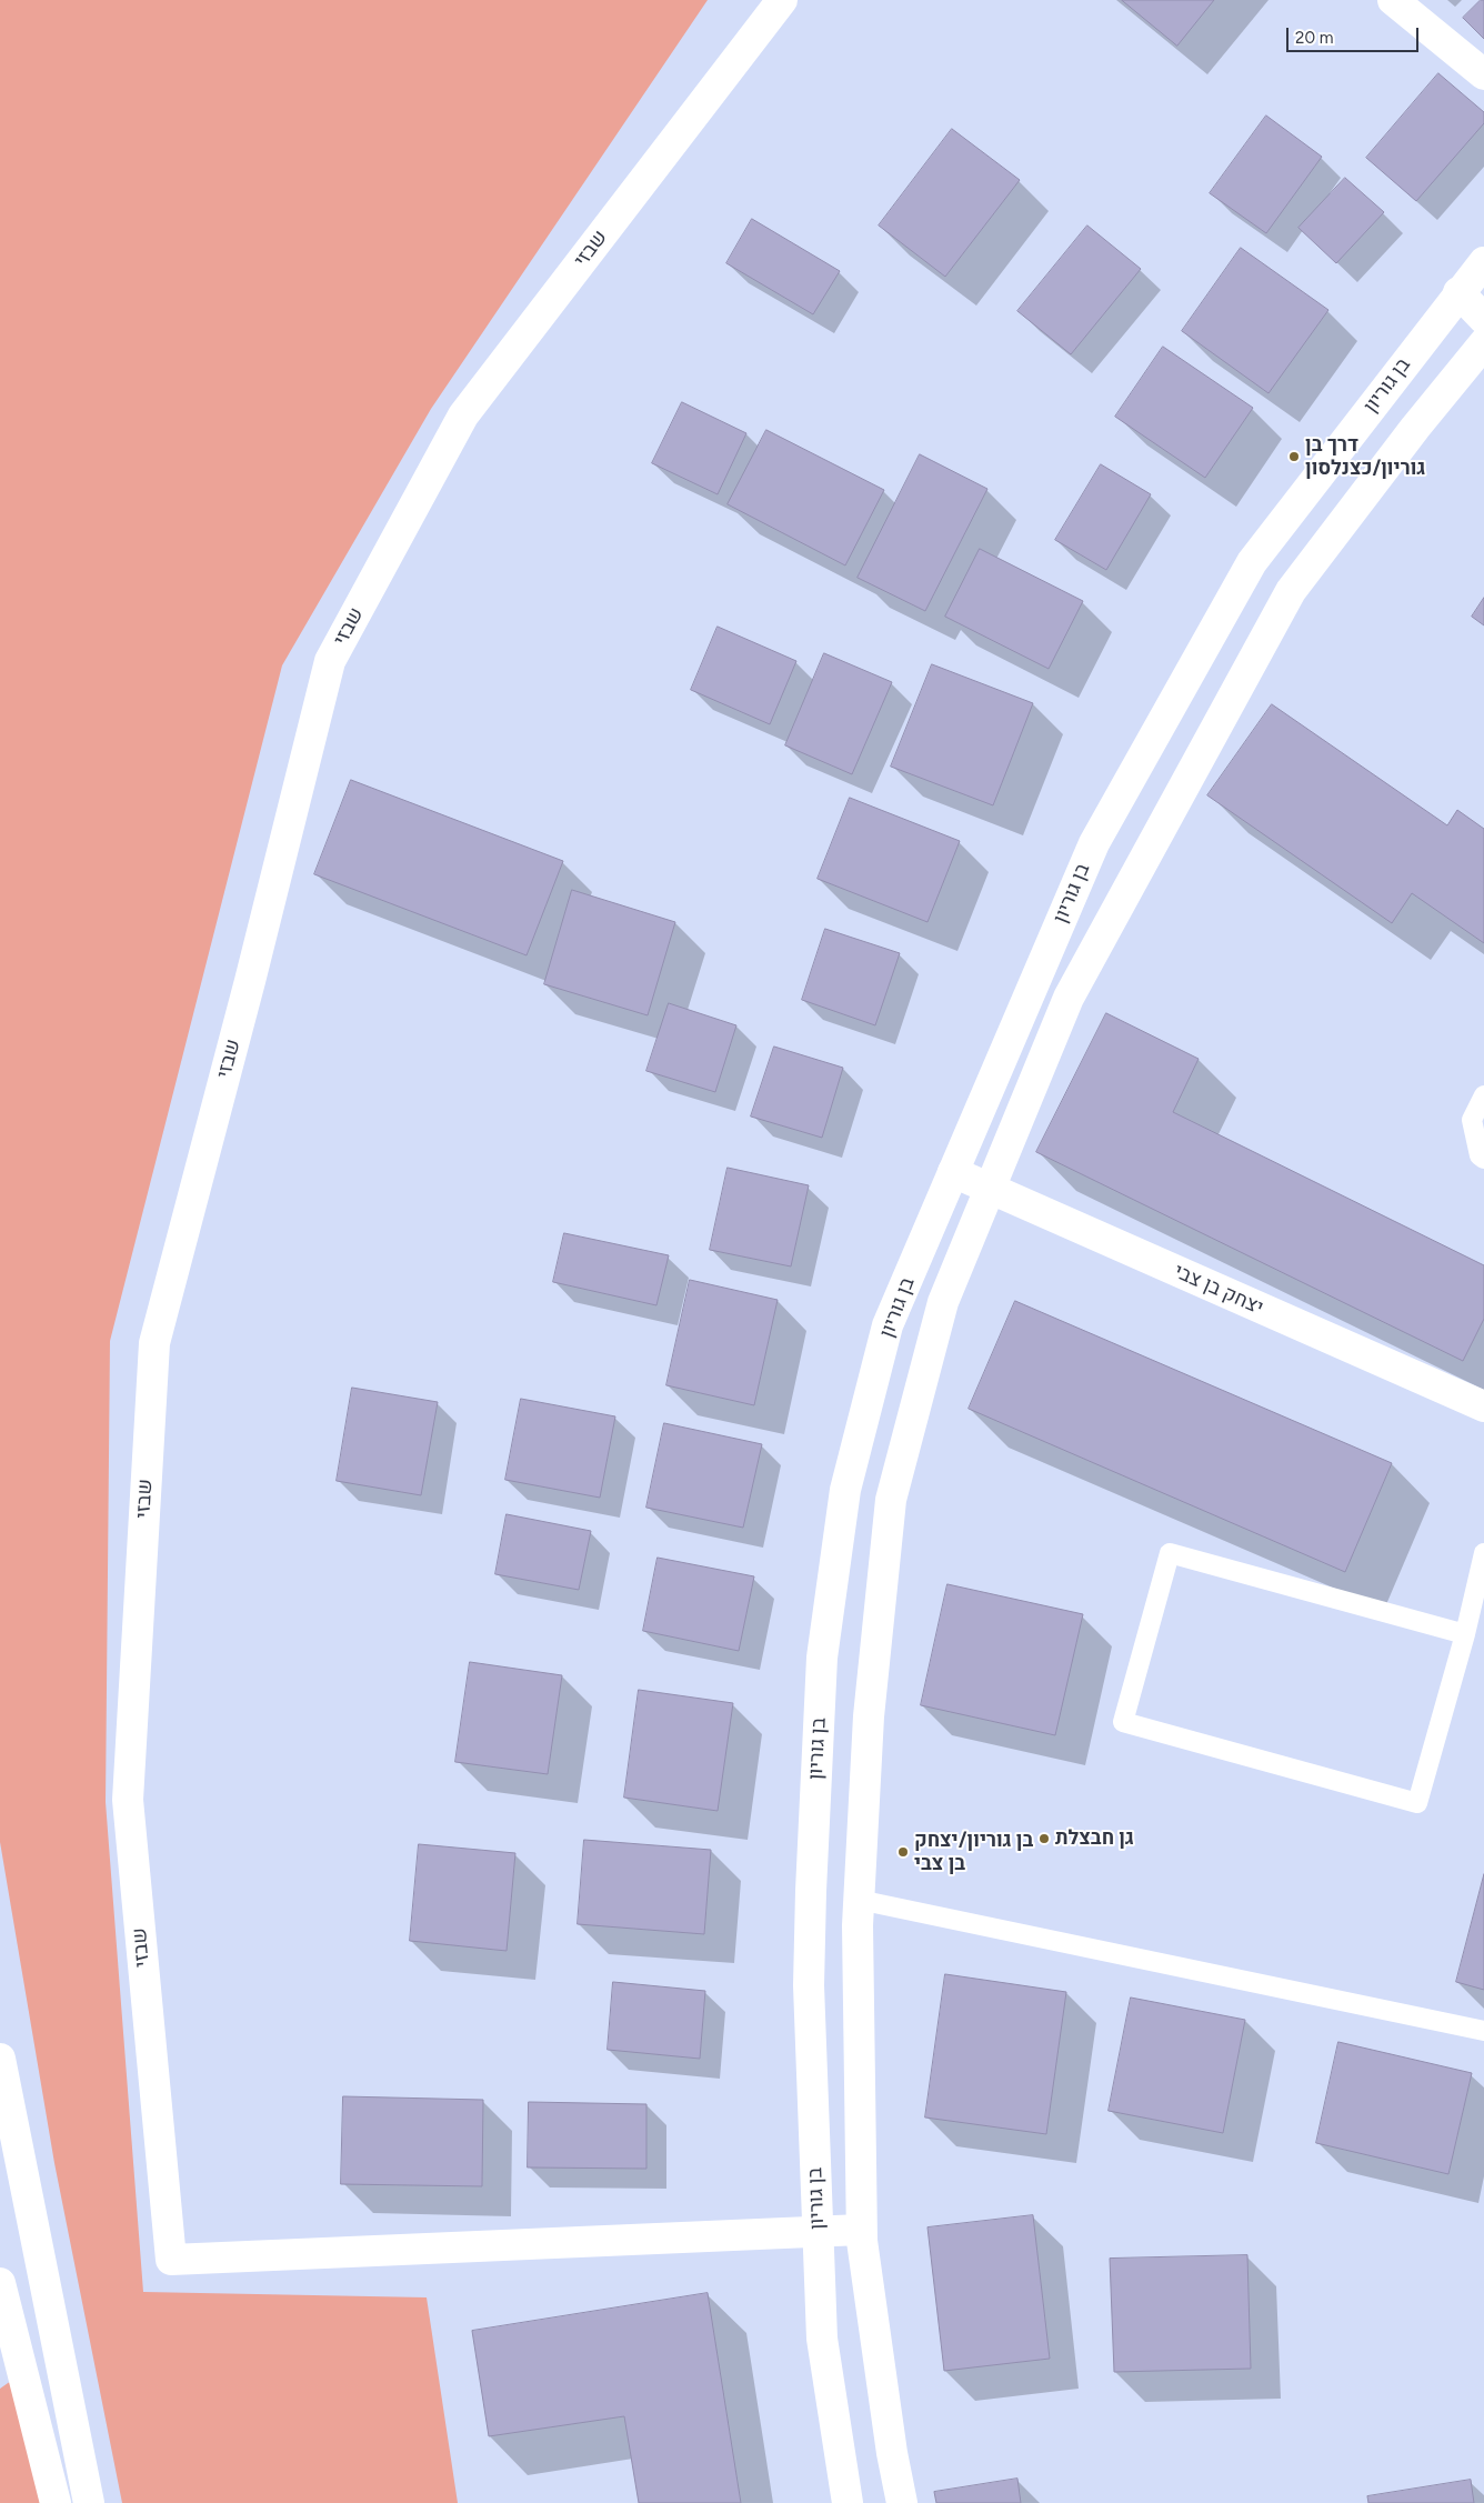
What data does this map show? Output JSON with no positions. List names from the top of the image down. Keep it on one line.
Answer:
{"streets":{"main road":["שבזי","בן גוריון","יצחק בן צבי"]},"crossings":[["שבזי","בן גוריון"],["בן גוריון","יצחק בן צבי"]],"places":["דרך בן גוריון/כצנלסון","גן חבצלת","בן גוריון/יצחק בן צבי"],"scale_bar":"20 m"}
